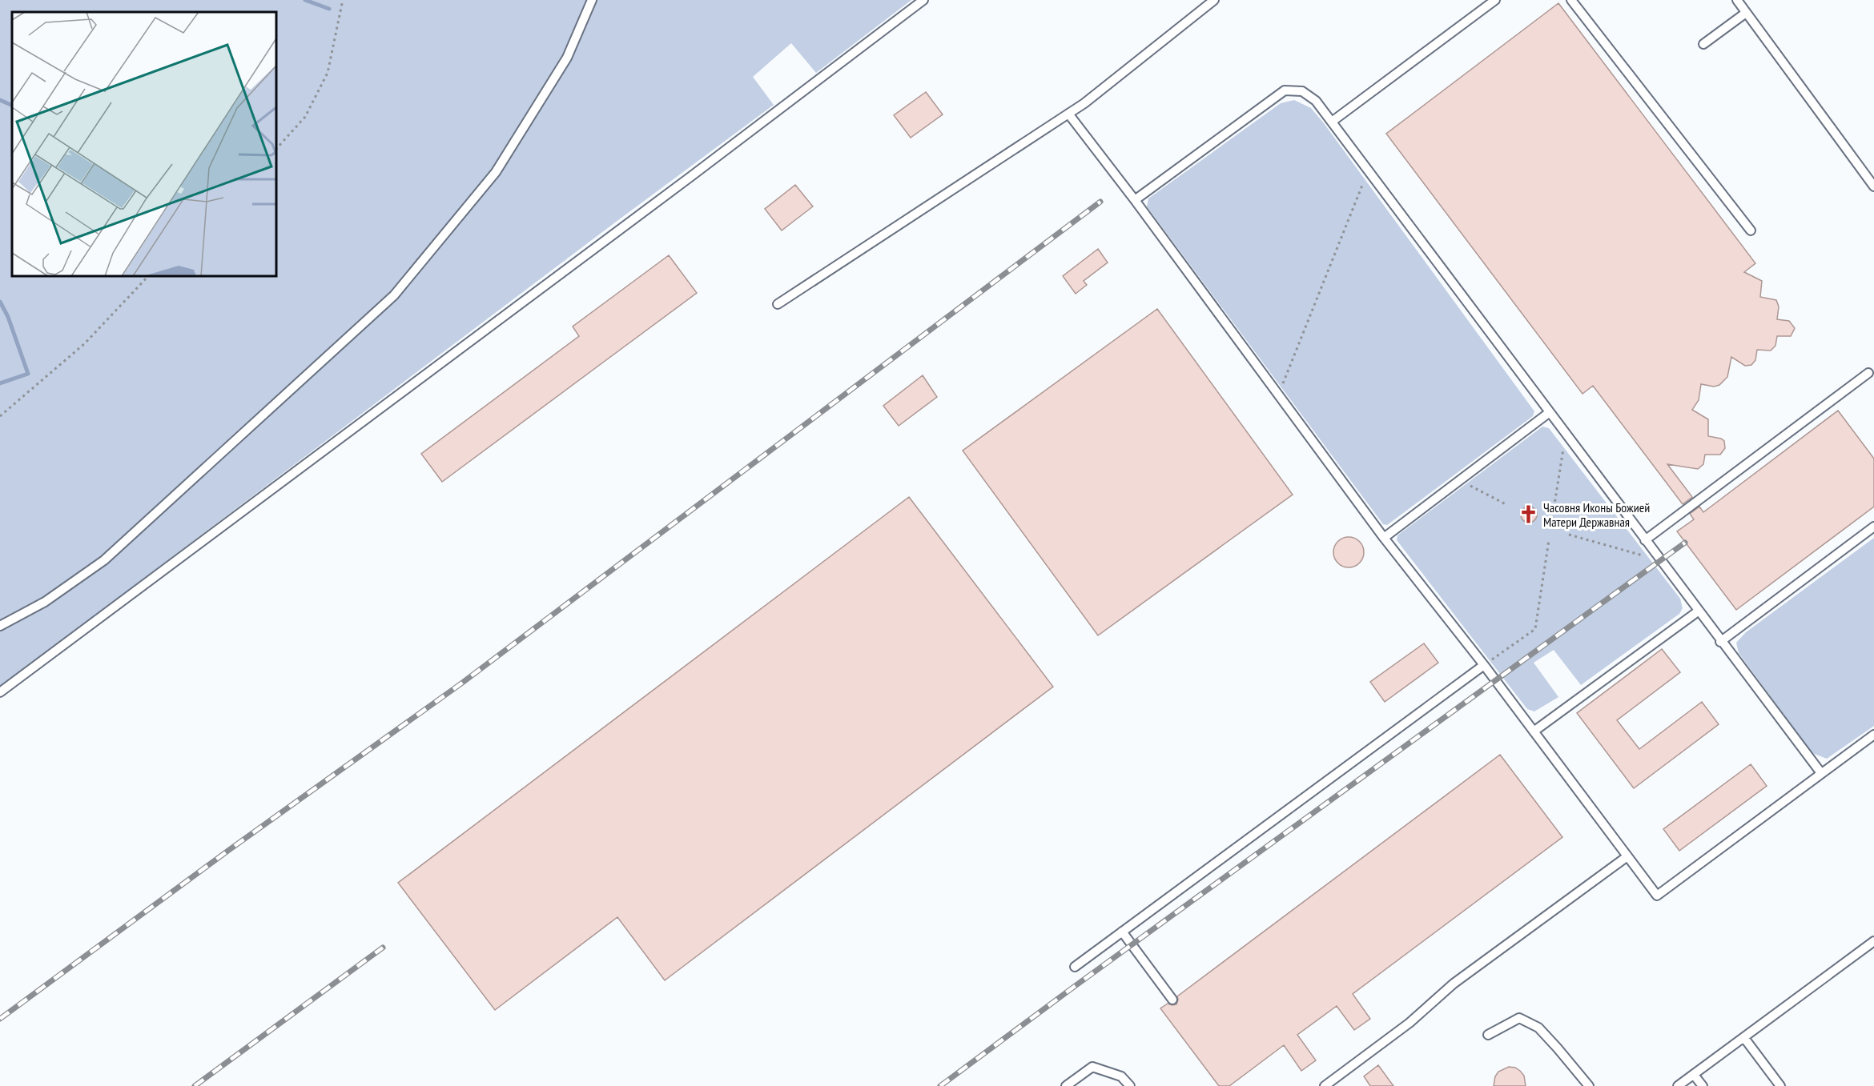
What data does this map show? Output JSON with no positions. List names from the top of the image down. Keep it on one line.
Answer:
{"places":{"church":["Часовня Иконы Божией Матери Державная"]}}
